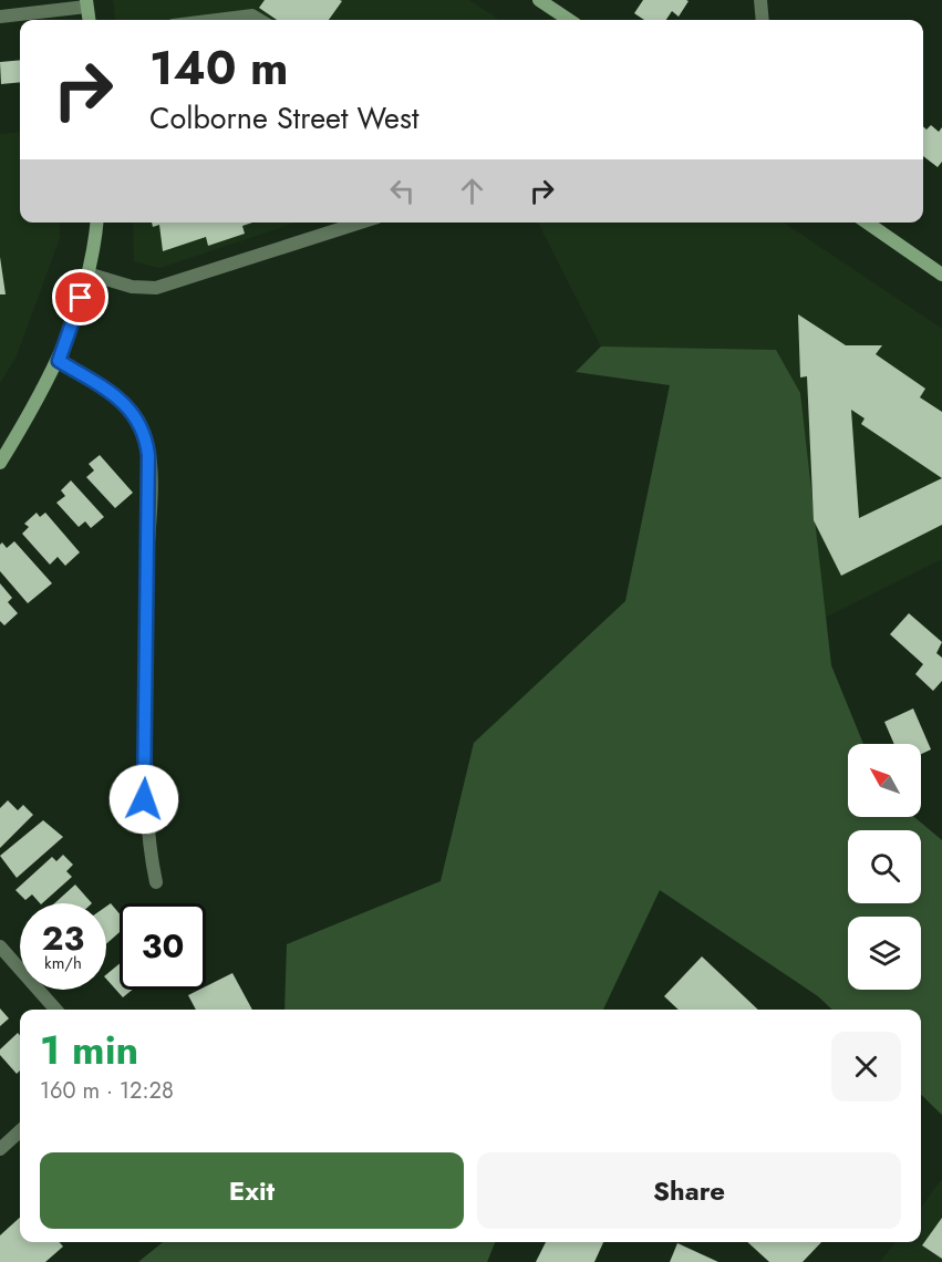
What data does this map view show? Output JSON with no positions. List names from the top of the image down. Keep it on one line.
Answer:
{"north":"top left","page":{"turn":["140 m","Colborne Street West"],"speed":"23 km/h","limit":"30","heading":["1 min","160 m · 12:28"],"buttons":["Exit","Share"]}}
